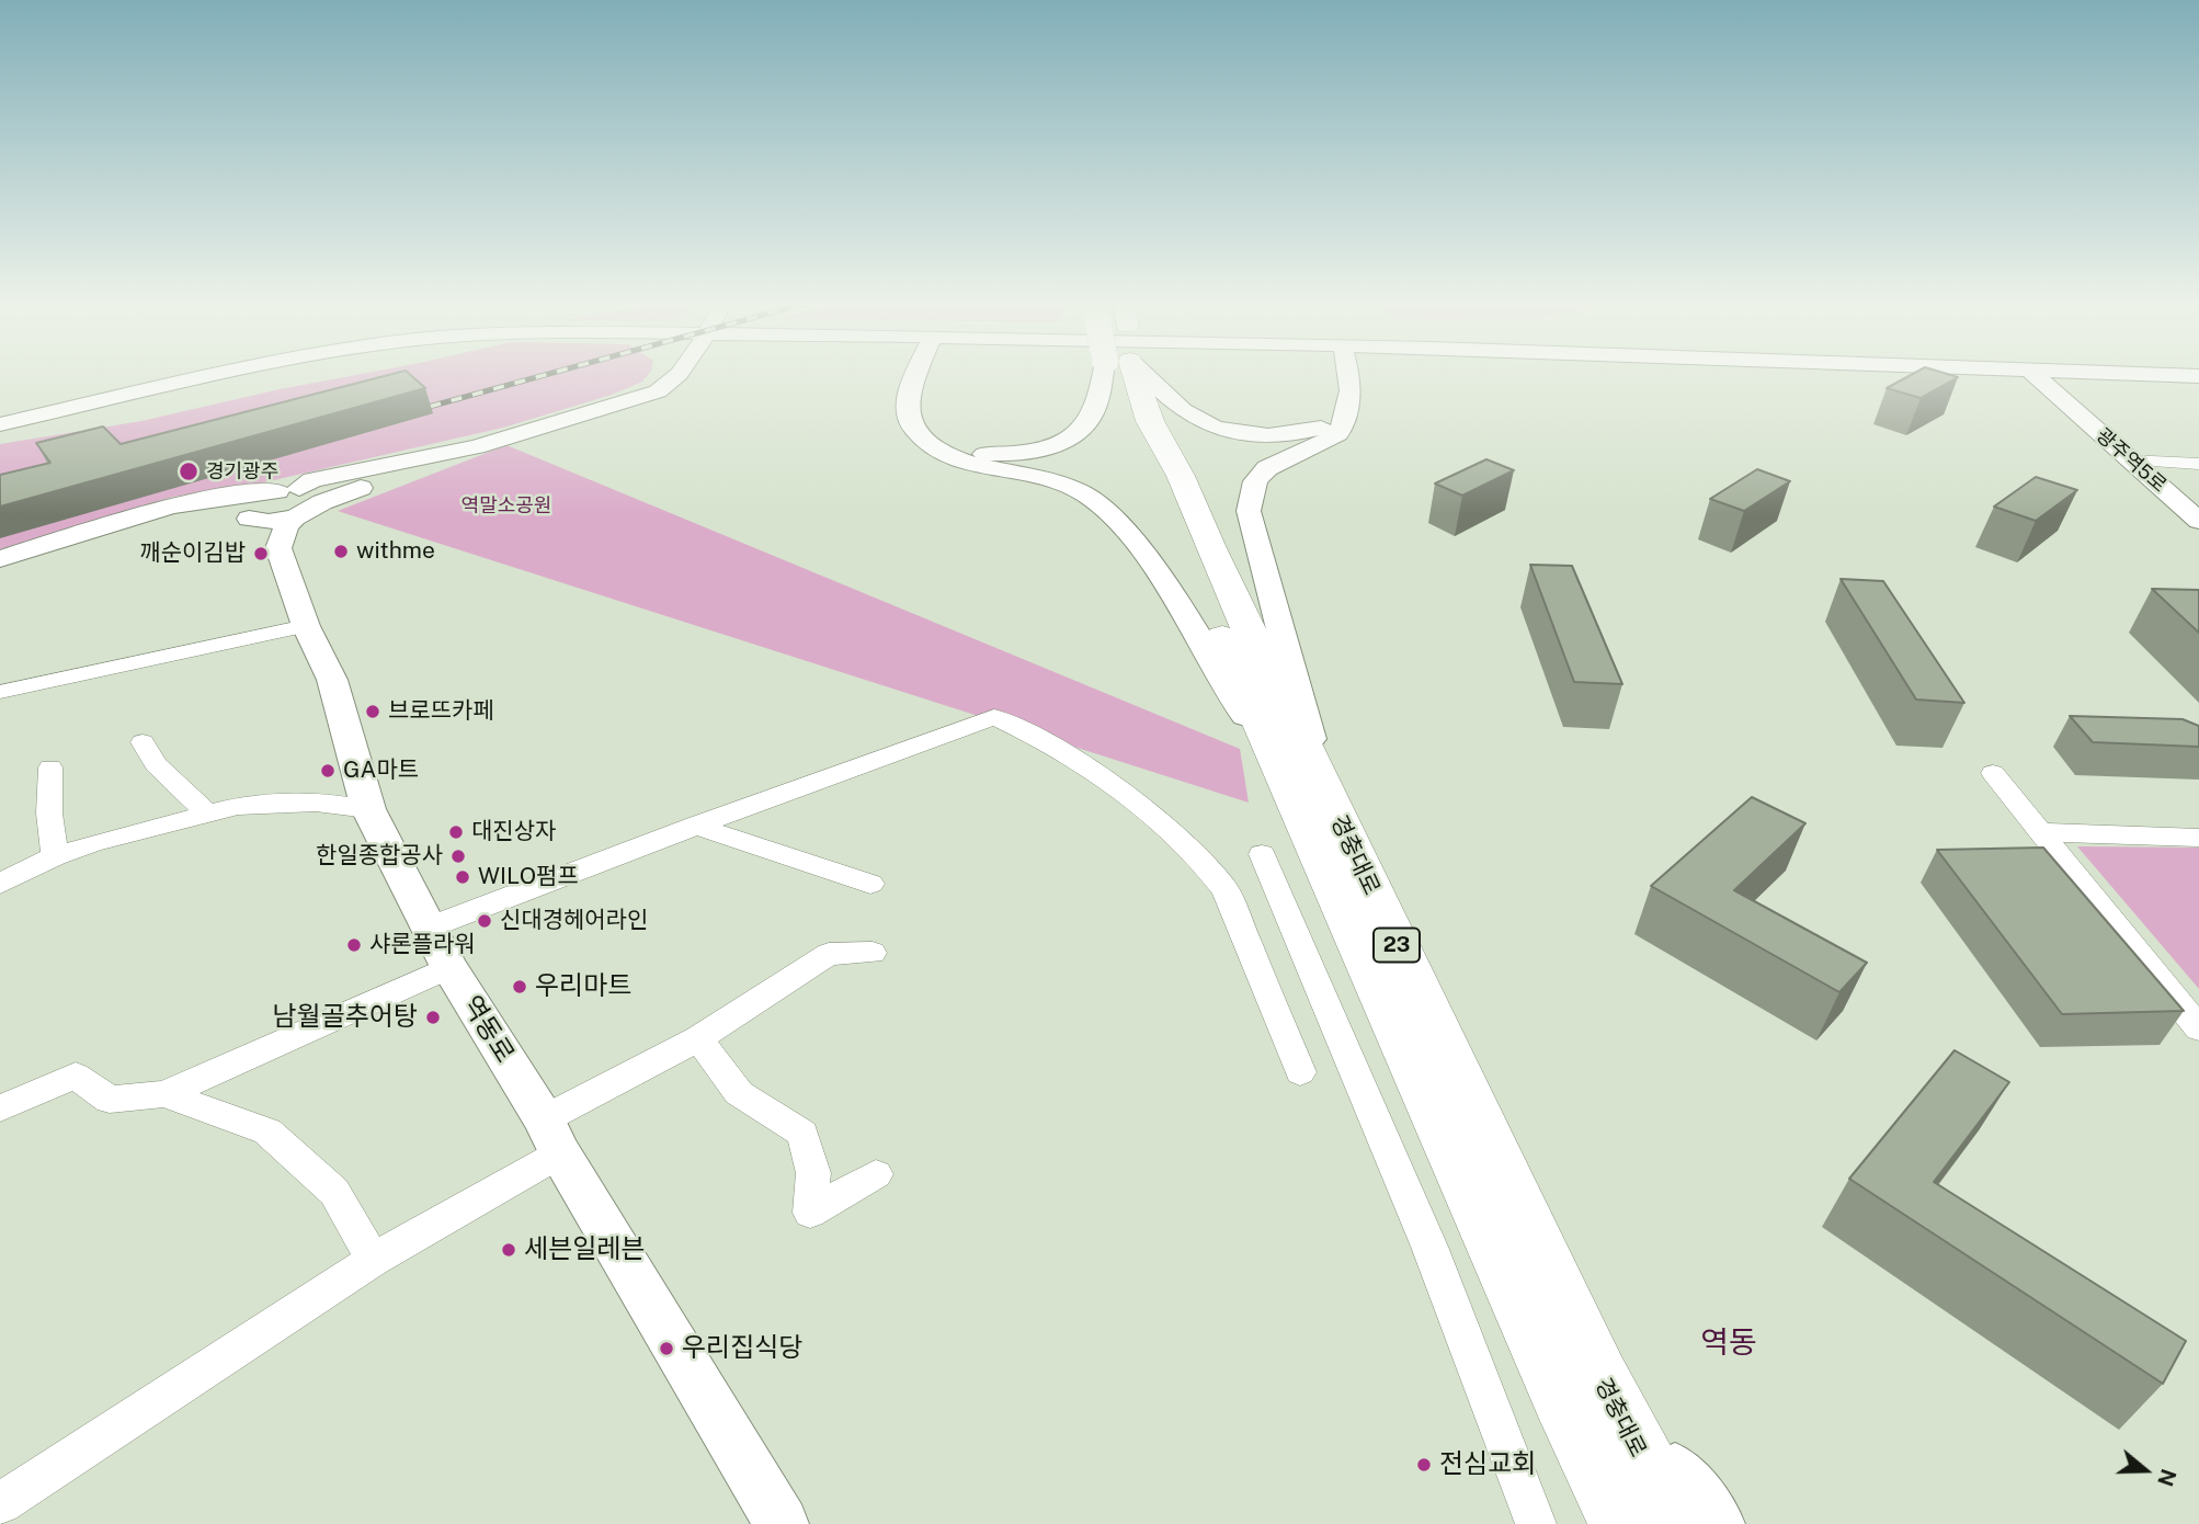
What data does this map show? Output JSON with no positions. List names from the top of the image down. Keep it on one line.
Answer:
{"streets":{"main road":["경충대로","23"],"street":["광주역5로","역동로"]},"districts":["역동"],"parks":["역말소공원"],"places":["경기광주","withme","깨순이김밥","브로뜨카페","GA마트","대진상자","한일종합공사","WILO펌프","신대경헤어라인","샤론플라워","우리마트","남월골추어탕","세븐일레븐","우리집식당","전심교회"],"north":"right"}
